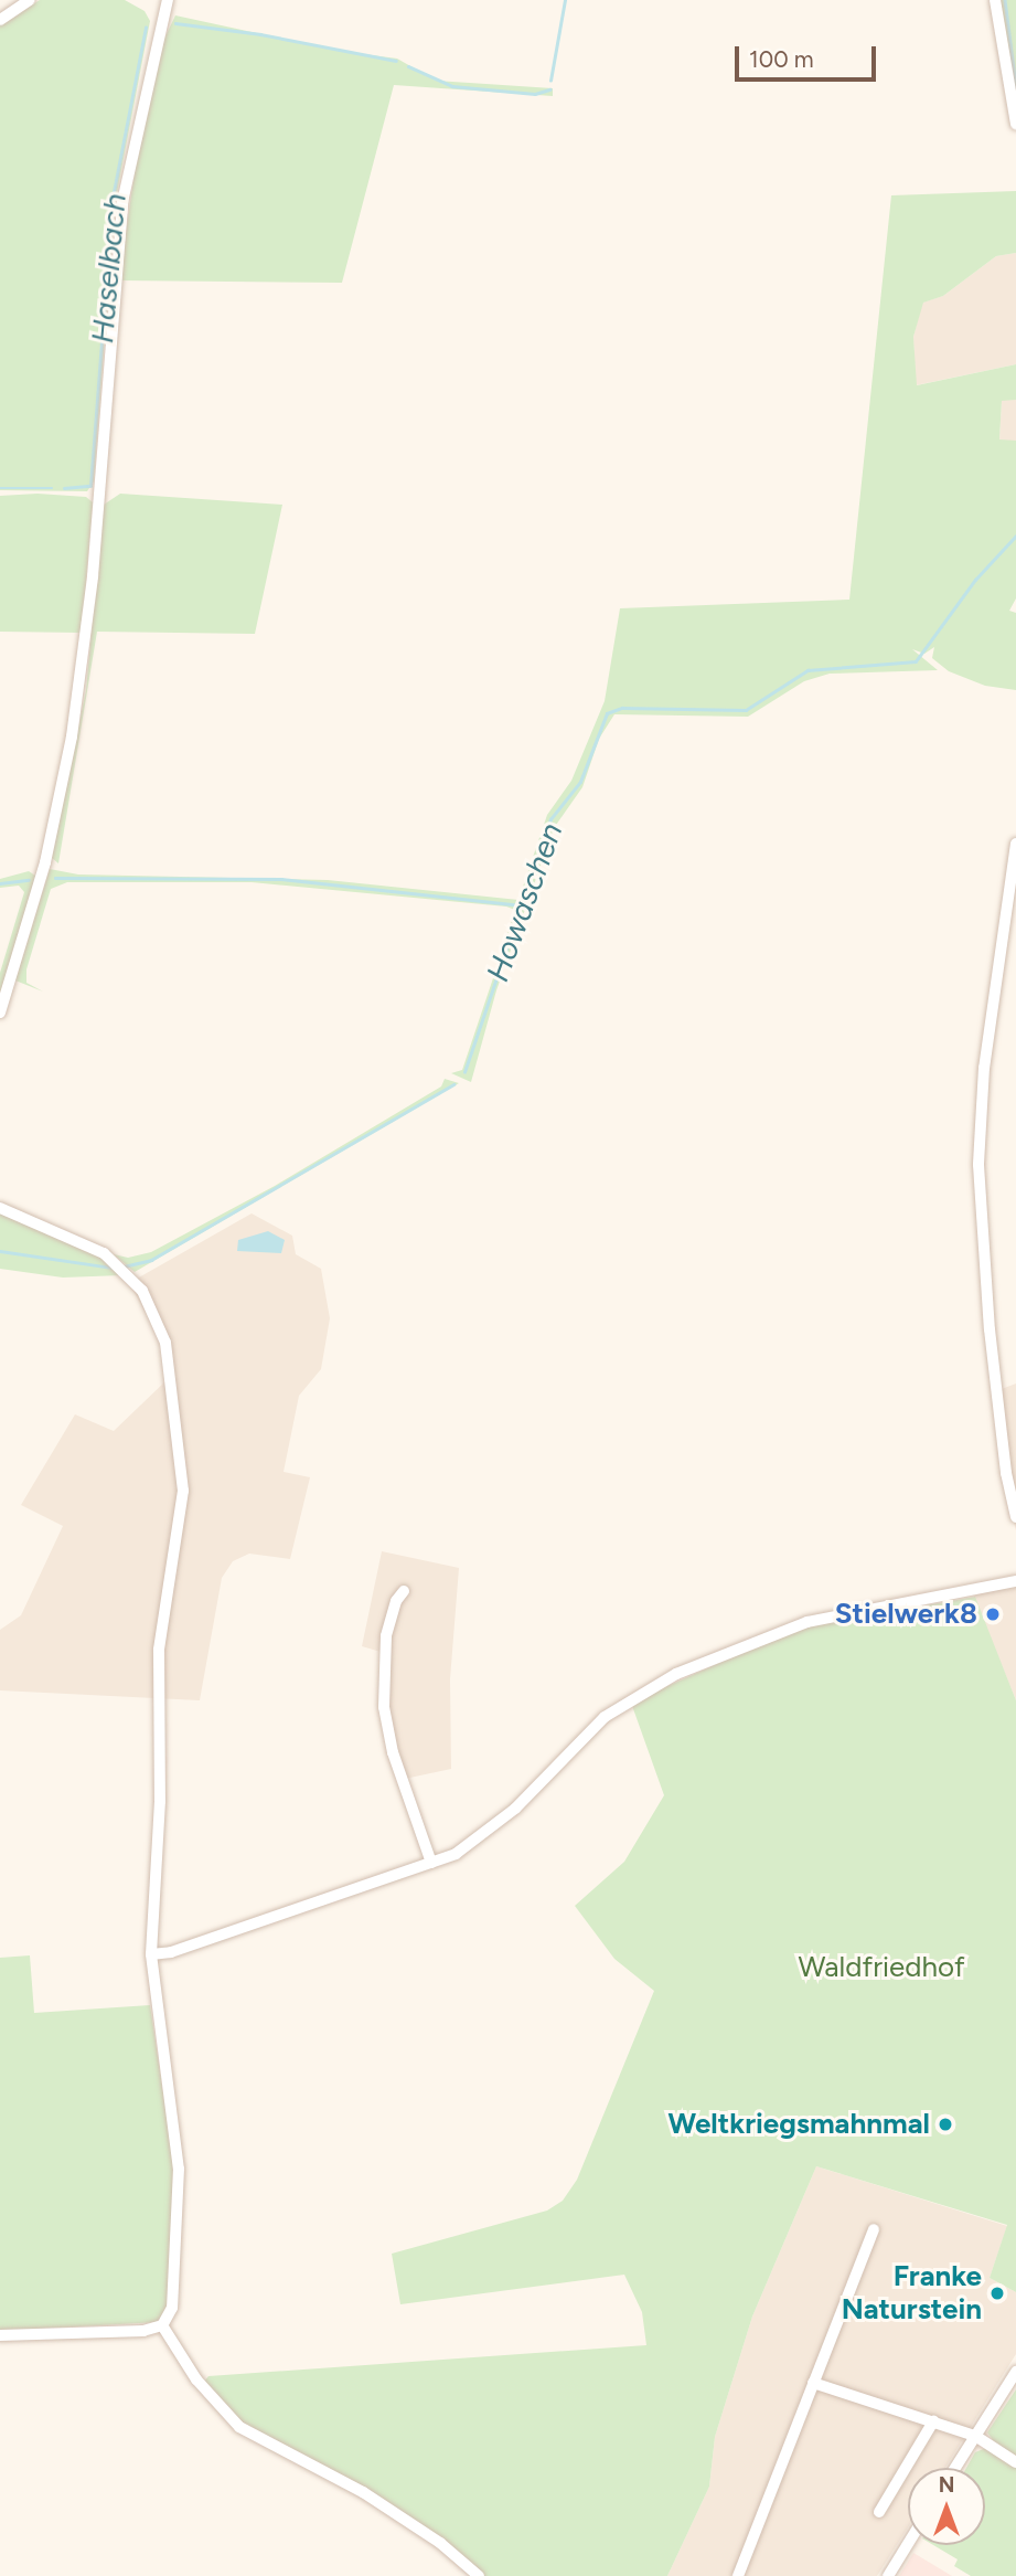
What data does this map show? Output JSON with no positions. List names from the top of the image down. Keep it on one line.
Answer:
{"water":["Haselbach","Howaschen"],"parks":["Waldfriedhof"],"places":["Stielwerk8","Weltkriegsmahnmal","Franke Naturstein"],"scale_bar":"100 m","north":"top"}
